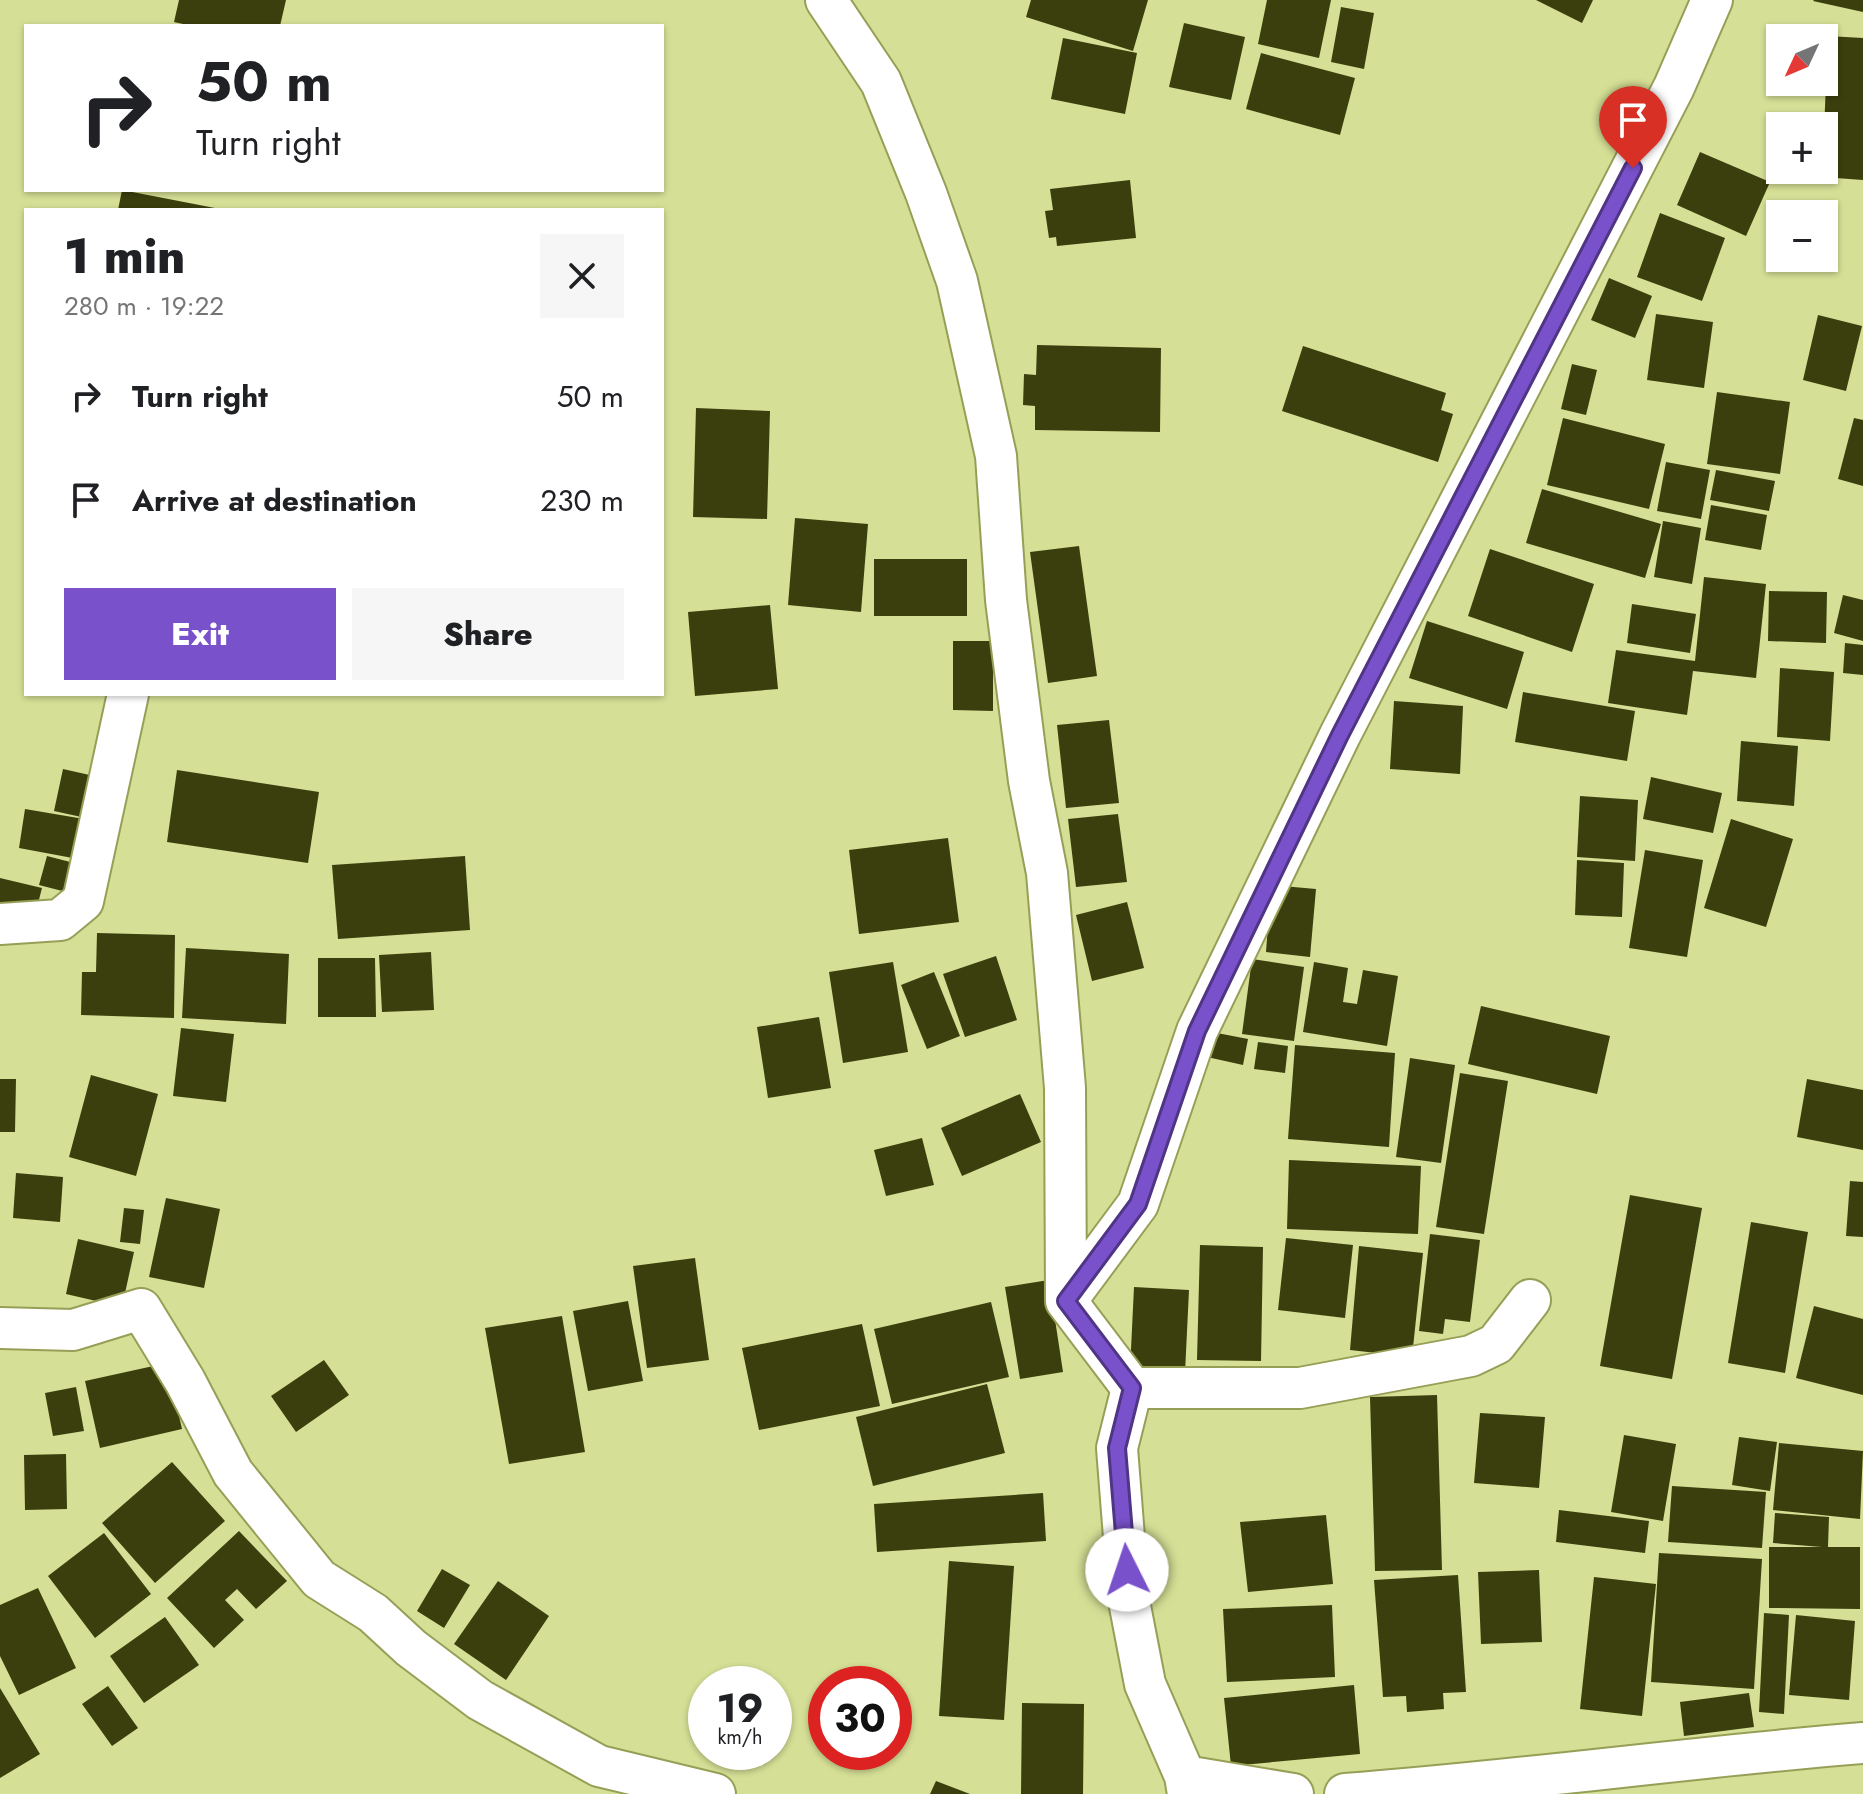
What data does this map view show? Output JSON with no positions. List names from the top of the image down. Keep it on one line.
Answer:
{"north":"bottom left","page":{"map_buttons":["+","−"],"turn":["50 m","Turn right"],"heading":["1 min","280 m · 19:22"],"list":[{"name":"Turn right","value":"50 m"},{"name":"Arrive at destination","value":"230 m"}],"buttons":["Exit","Share"],"speed":"19 km/h","limit":"30"}}
